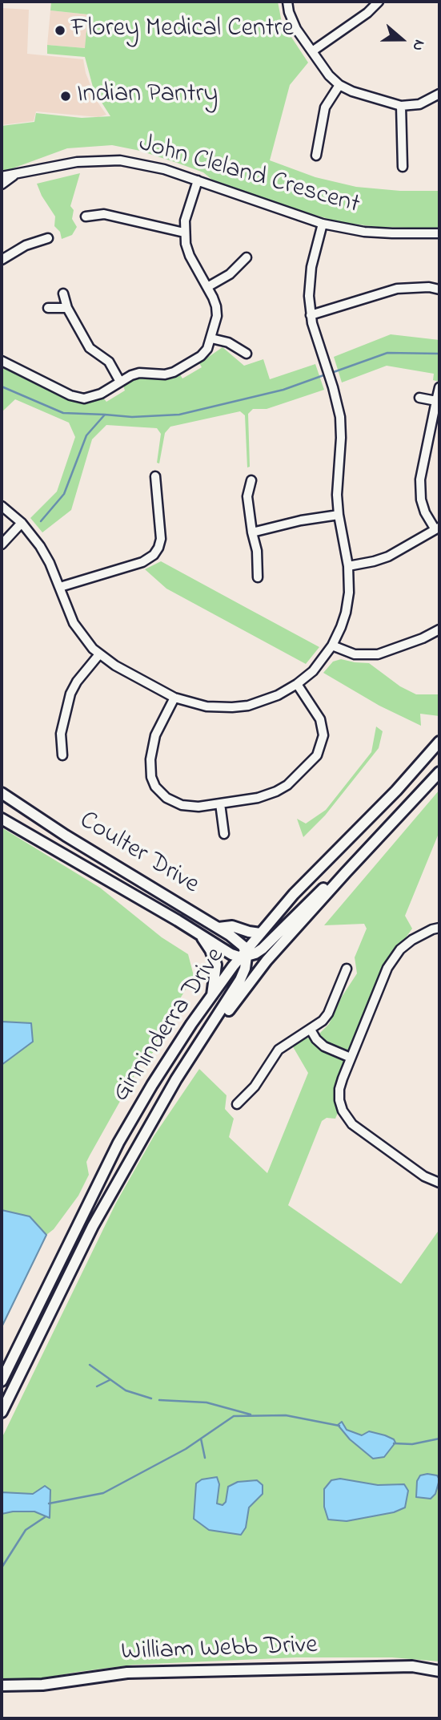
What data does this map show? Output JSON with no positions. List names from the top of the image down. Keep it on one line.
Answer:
{"streets":{"main road":["Coulter Drive","Ginninderra Drive","William Webb Drive"],"street":["John Cleland Crescent"]},"crossings":[["Coulter Drive","Ginninderra Drive"]],"places":["Florey Medical Centre","Indian Pantry"],"north":"right"}
